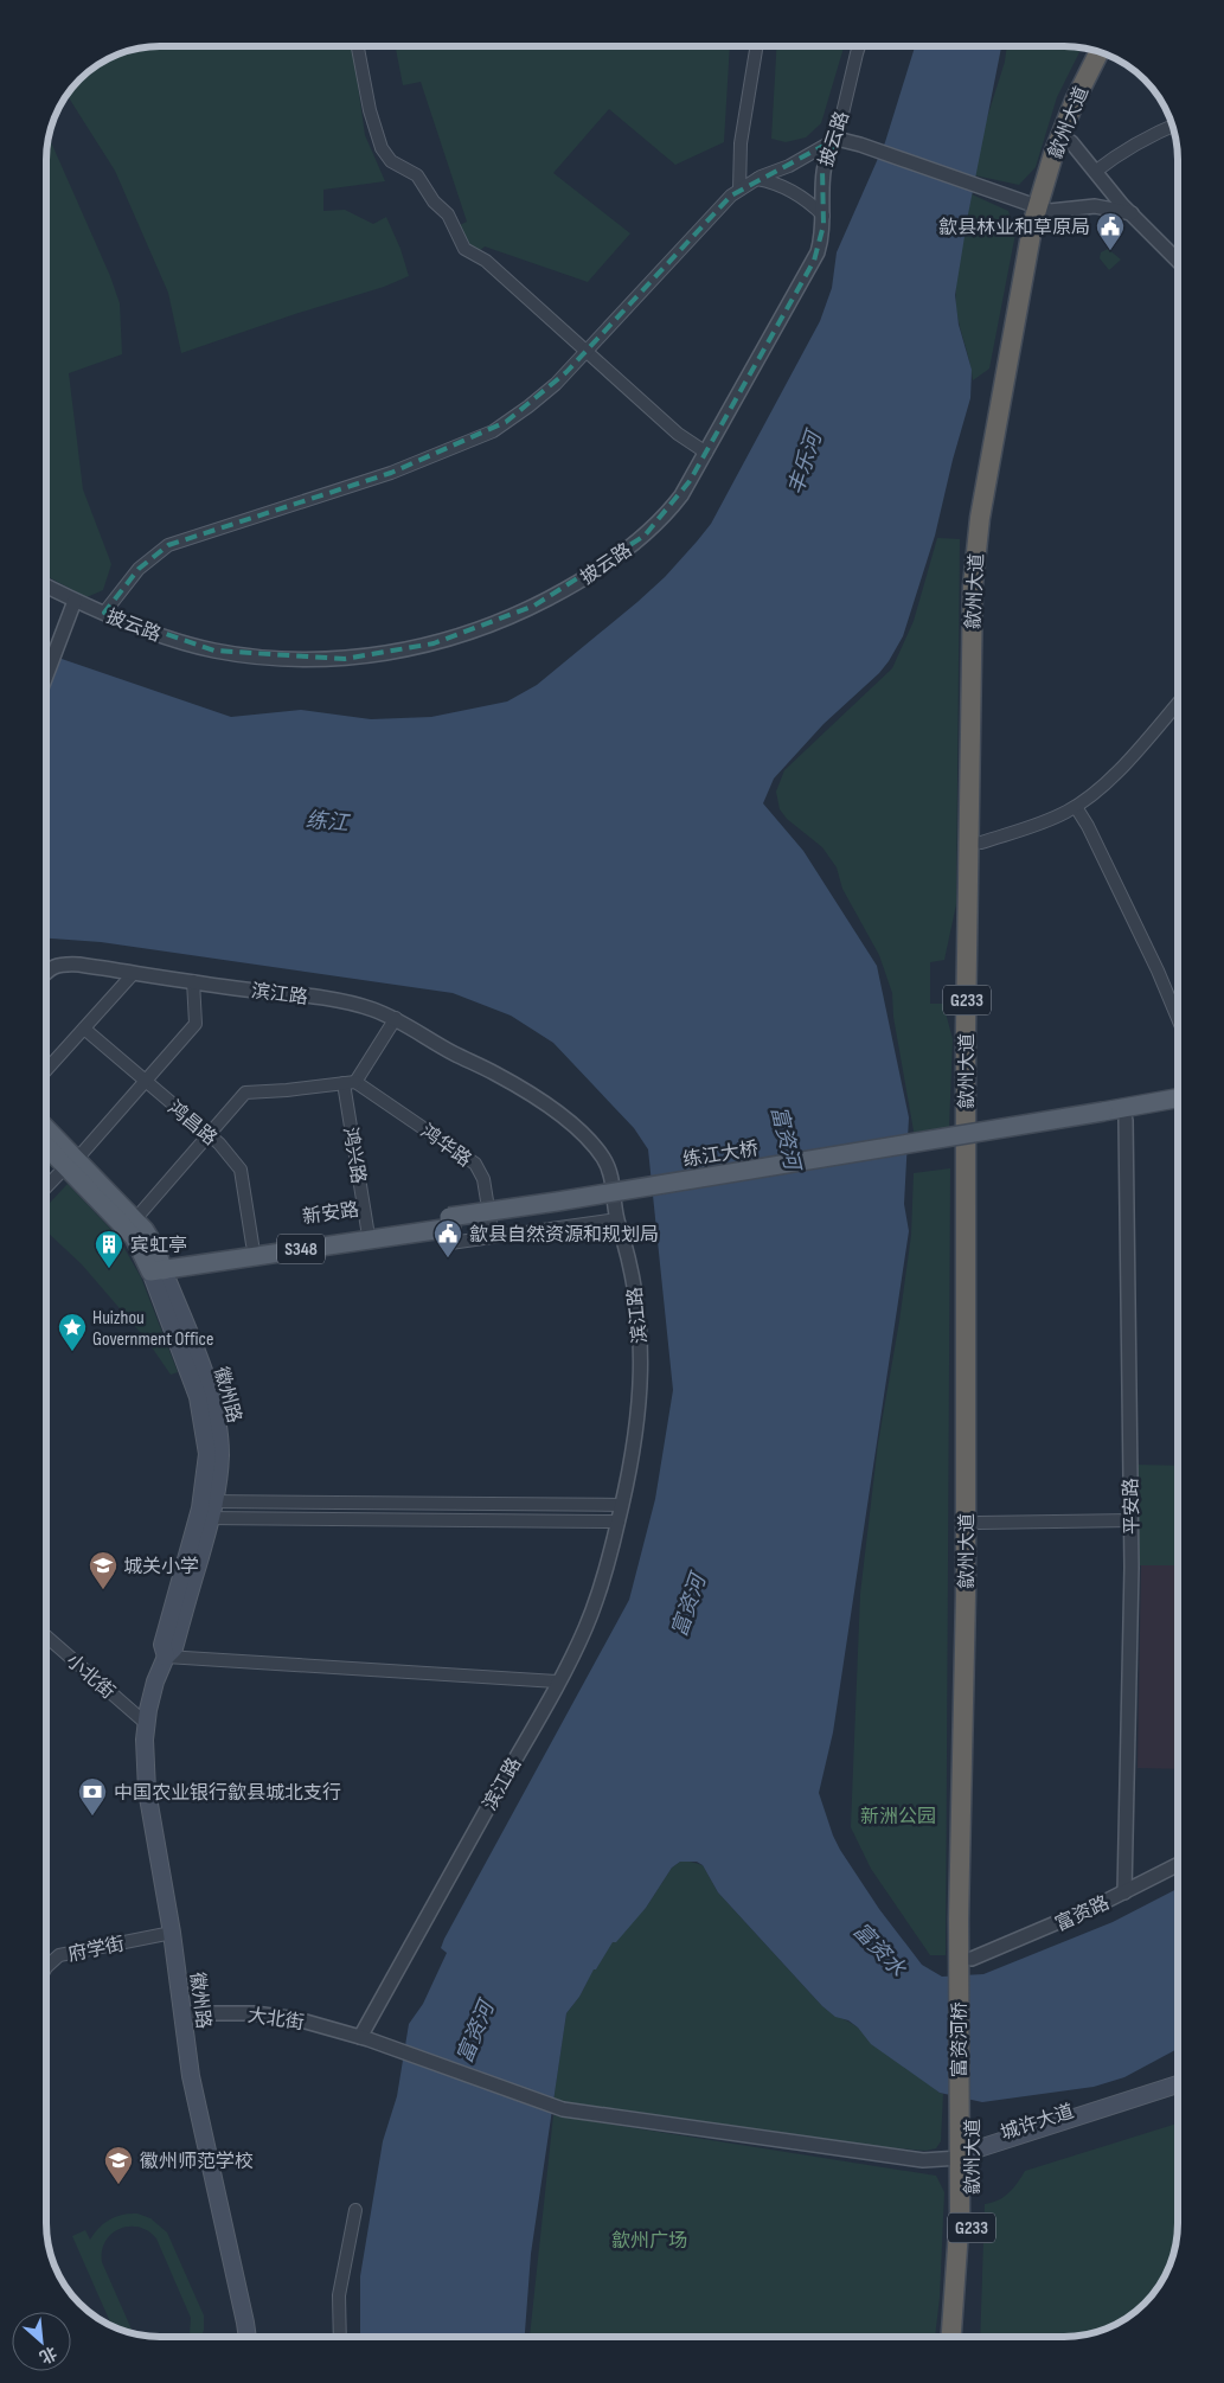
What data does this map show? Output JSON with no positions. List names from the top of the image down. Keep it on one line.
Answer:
{"streets":{"highway":["歙州大道","G233","富资河桥"],"main road":["练江大桥","新安路","S348","徽州路","城许大道"],"street":["披云路","滨江路","鸿昌路","鸿华路","鸿兴路","平安路","小北街","富资路","府学街","大北街"]},"crossings":[["歙州大道","富资路"],["歙州大道","大北街"],["歙州大道","富资河桥"],["歙州大道","城许大道"],["滨江路","大北街"],["鸿昌路","新安路"],["鸿华路","鸿兴路"],["练江大桥","新安路"],["练江大桥","S348"],["鸿兴路","新安路"],["新安路","徽州路"],["S348","平安路"],["徽州路","小北街"],["徽州路","府学街"],["徽州路","大北街"],["平安路","富资路"],["富资路","富资河桥"],["大北街","城许大道"]],"water":["丰乐河","练江","富资河","富资水"],"parks":["新洲公园","歙州广场"],"places":{"public building":["歙县林业和草原局","歙县自然资源和规划局"],"building":["宾虹亭"],"place":["Huizhou Government Office"],"school or university":["城关小学","徽州师范学校"],"bank":["中国农业银行歙县城北支行"]},"north":"bottom right"}
